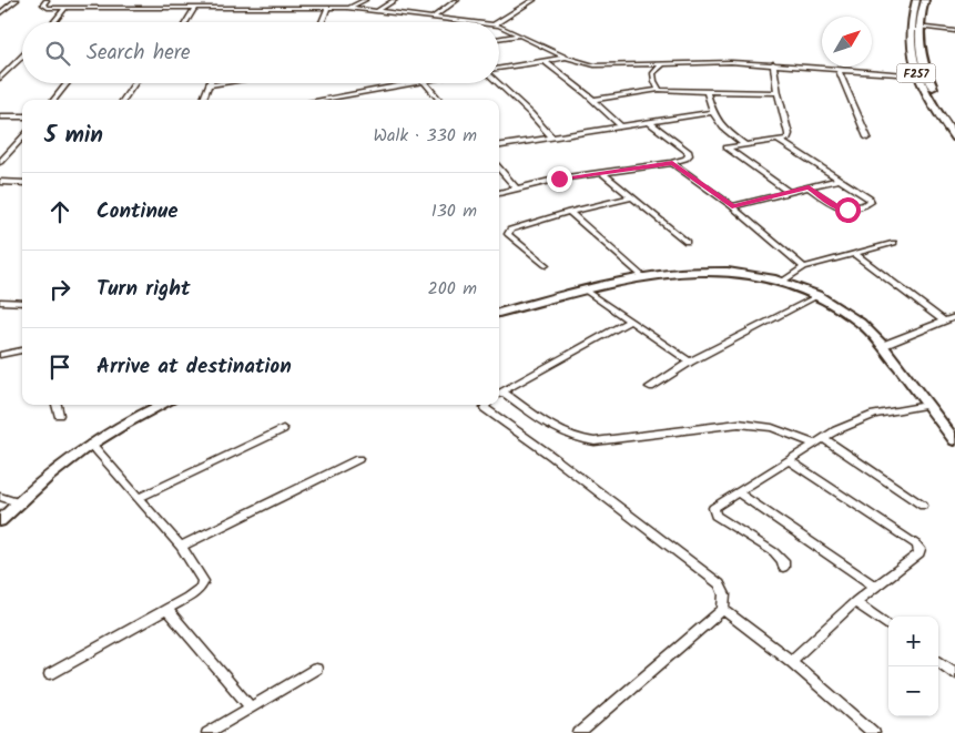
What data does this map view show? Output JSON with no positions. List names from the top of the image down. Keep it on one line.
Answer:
{"streets":{"main road":["F257"]},"north":"top right","page":{"search":"Search here","heading":["5 min","Walk · 330 m"],"list":[["Continue","130 m"],["Turn right","200 m"],"Arrive at destination"],"map_buttons":["+","−"]}}
